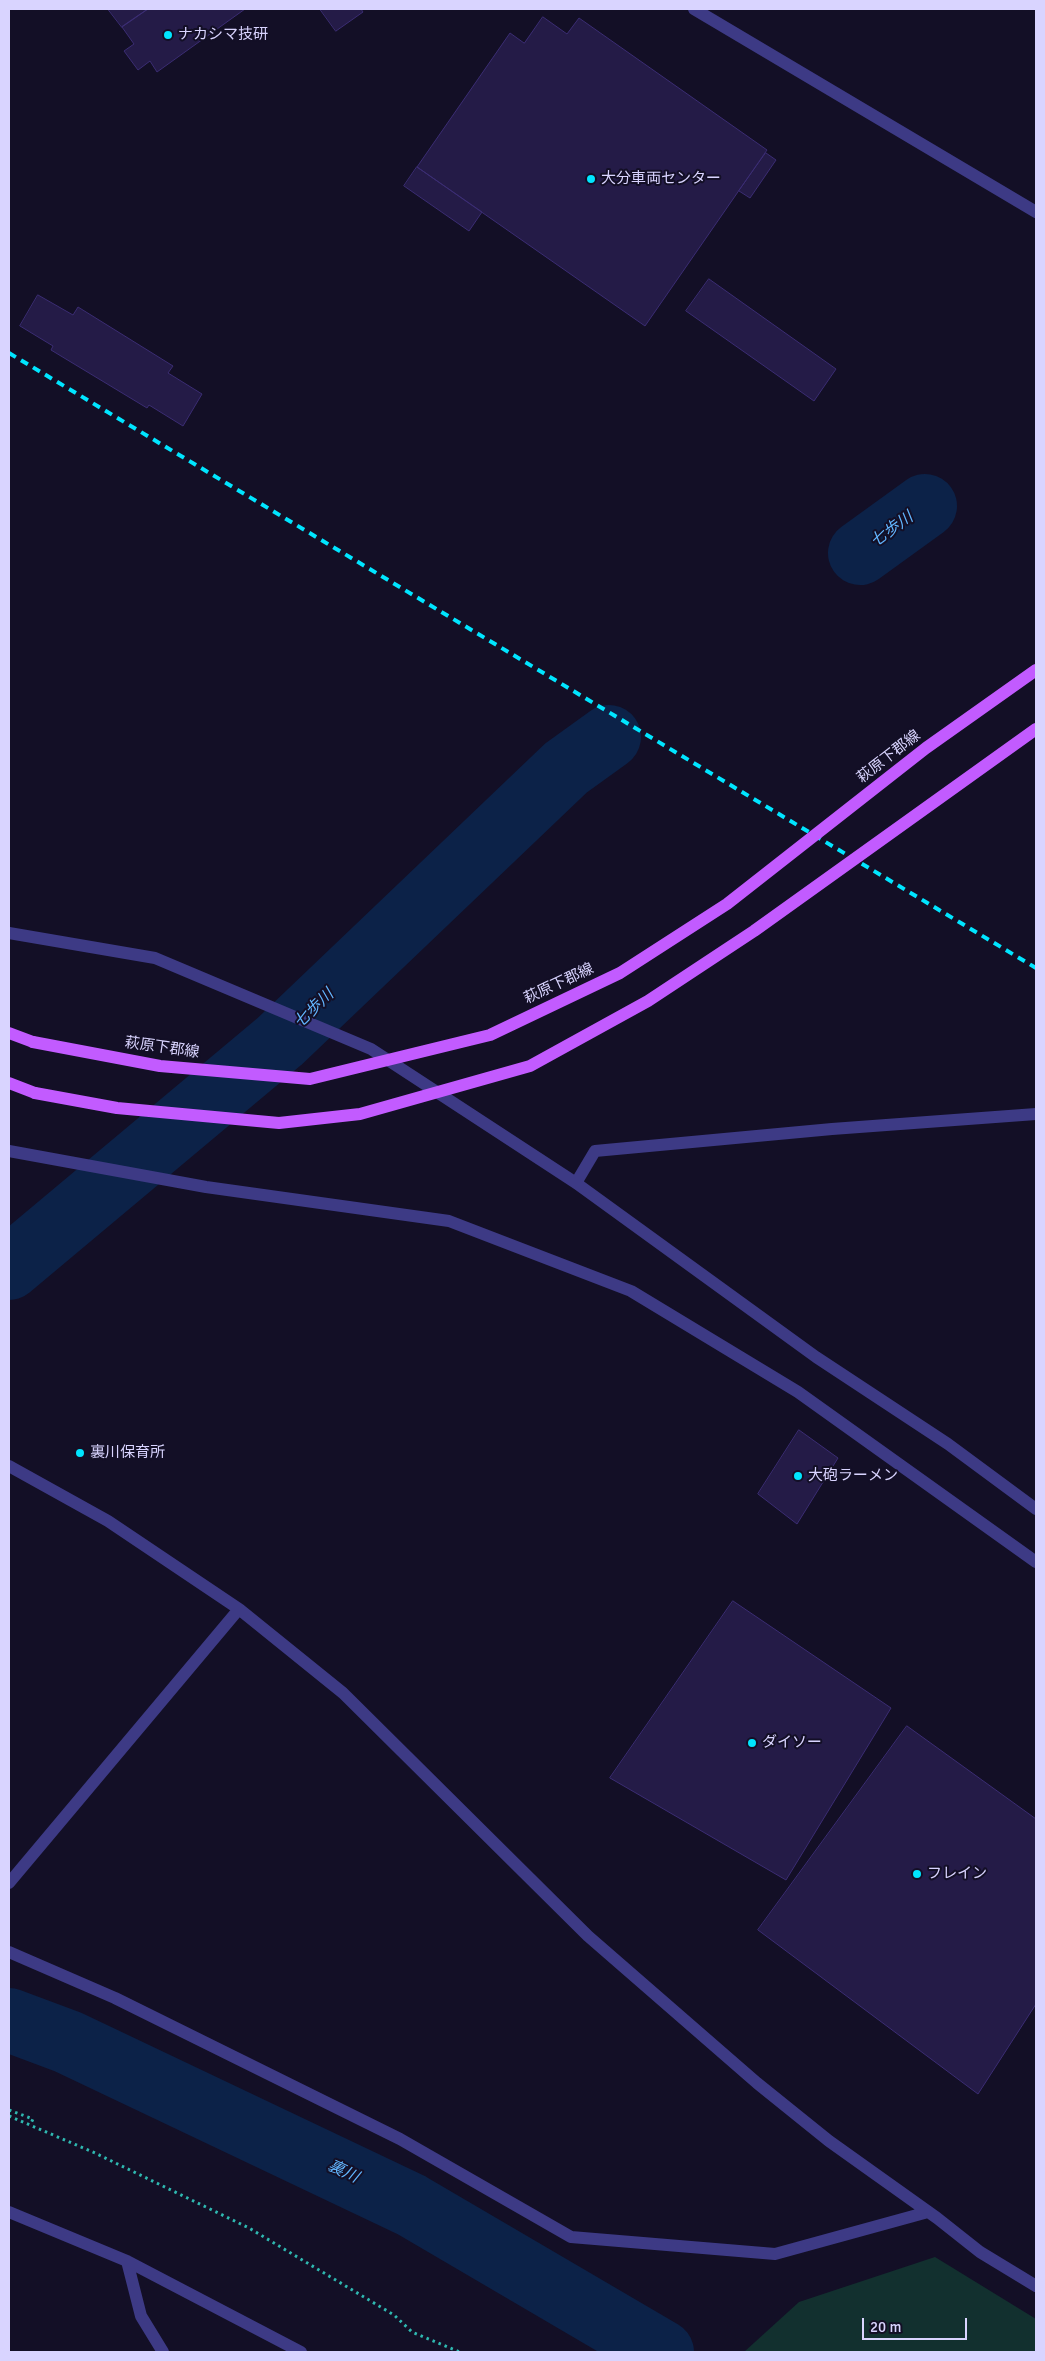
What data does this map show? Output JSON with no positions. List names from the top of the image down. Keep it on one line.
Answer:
{"streets":{"main road":["萩原下郡線"]},"water":["七歩川","裏川"],"places":["ナカシマ技研","大分車両センター","裏川保育所","大砲ラーメン","ダイソー","フレイン"],"scale_bar":"20 m"}
